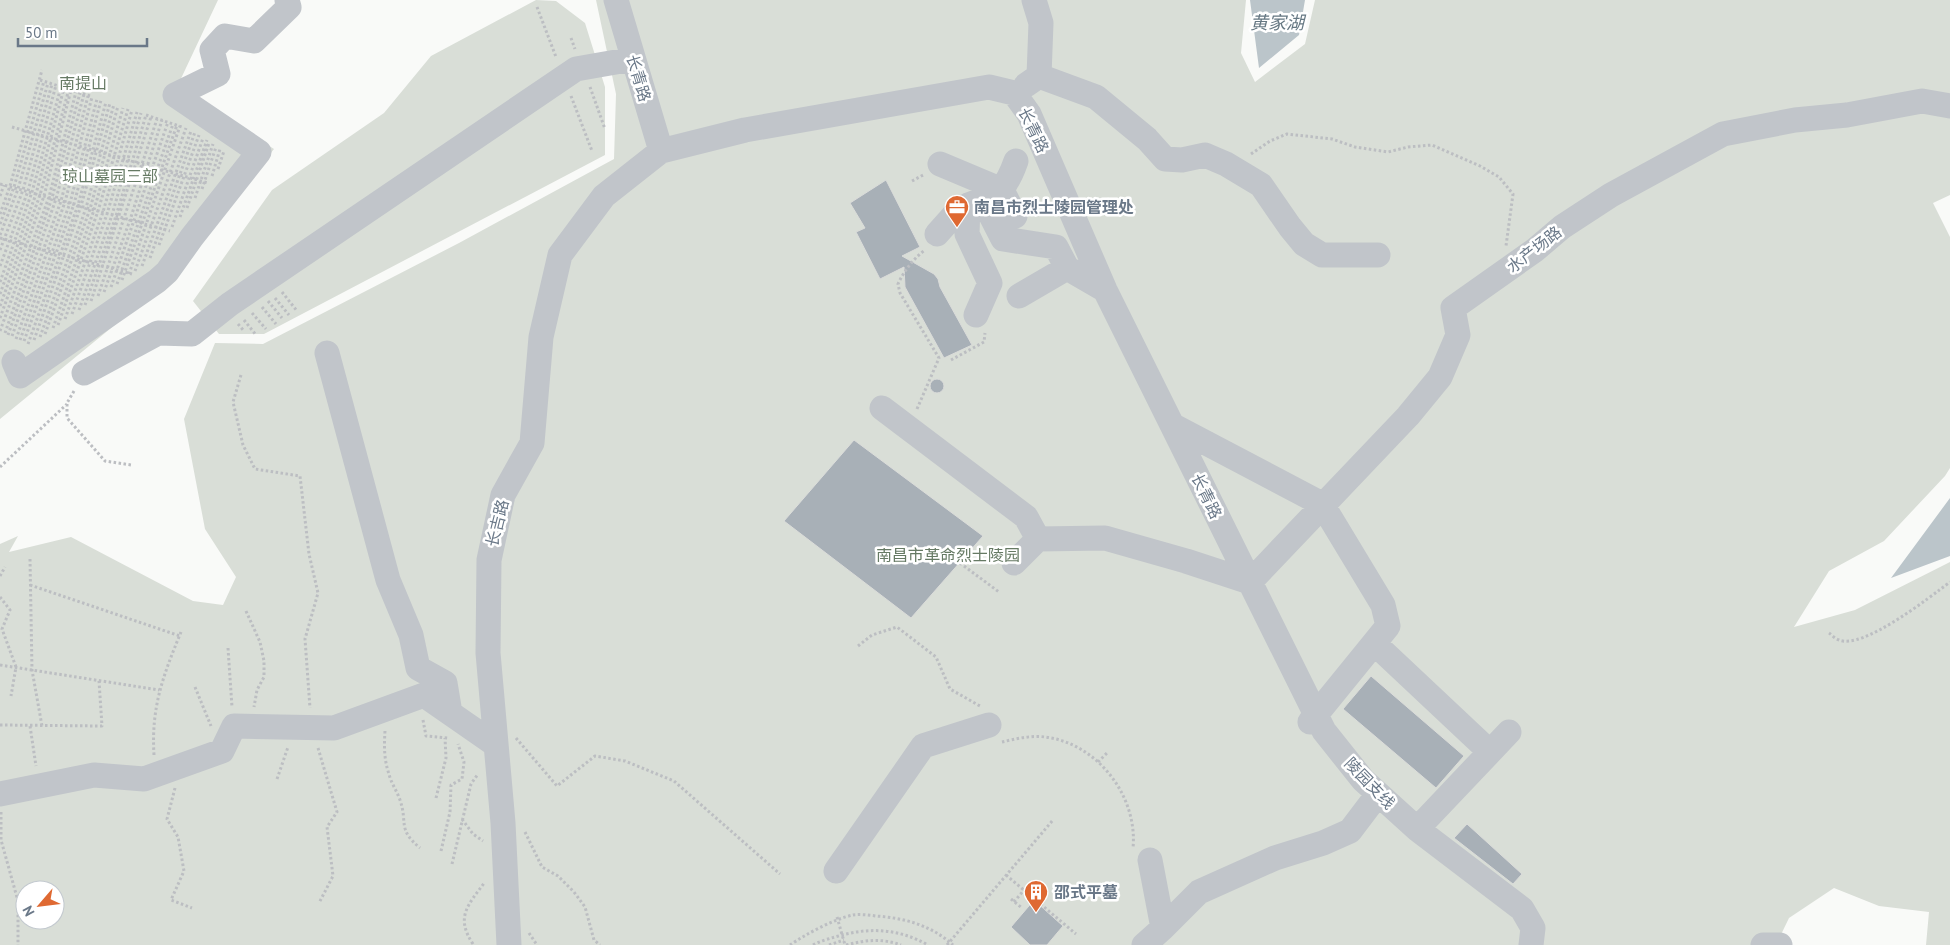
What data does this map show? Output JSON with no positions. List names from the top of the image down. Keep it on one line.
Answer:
{"streets":{"street":["长青路","水产场路","长吉路","陵园支线"]},"crossings":[["长青路","水产场路"],["长青路","长吉路"],["长青路","陵园支线"],["水产场路","陵园支线"]],"water":["黄家湖"],"parks":["南提山","琼山墓园三部","南昌市革命烈士陵园"],"places":{"office":["南昌市烈士陵园管理处"],"building":["邵式平墓"]},"scale_bar":"50 m","north":"bottom left"}
